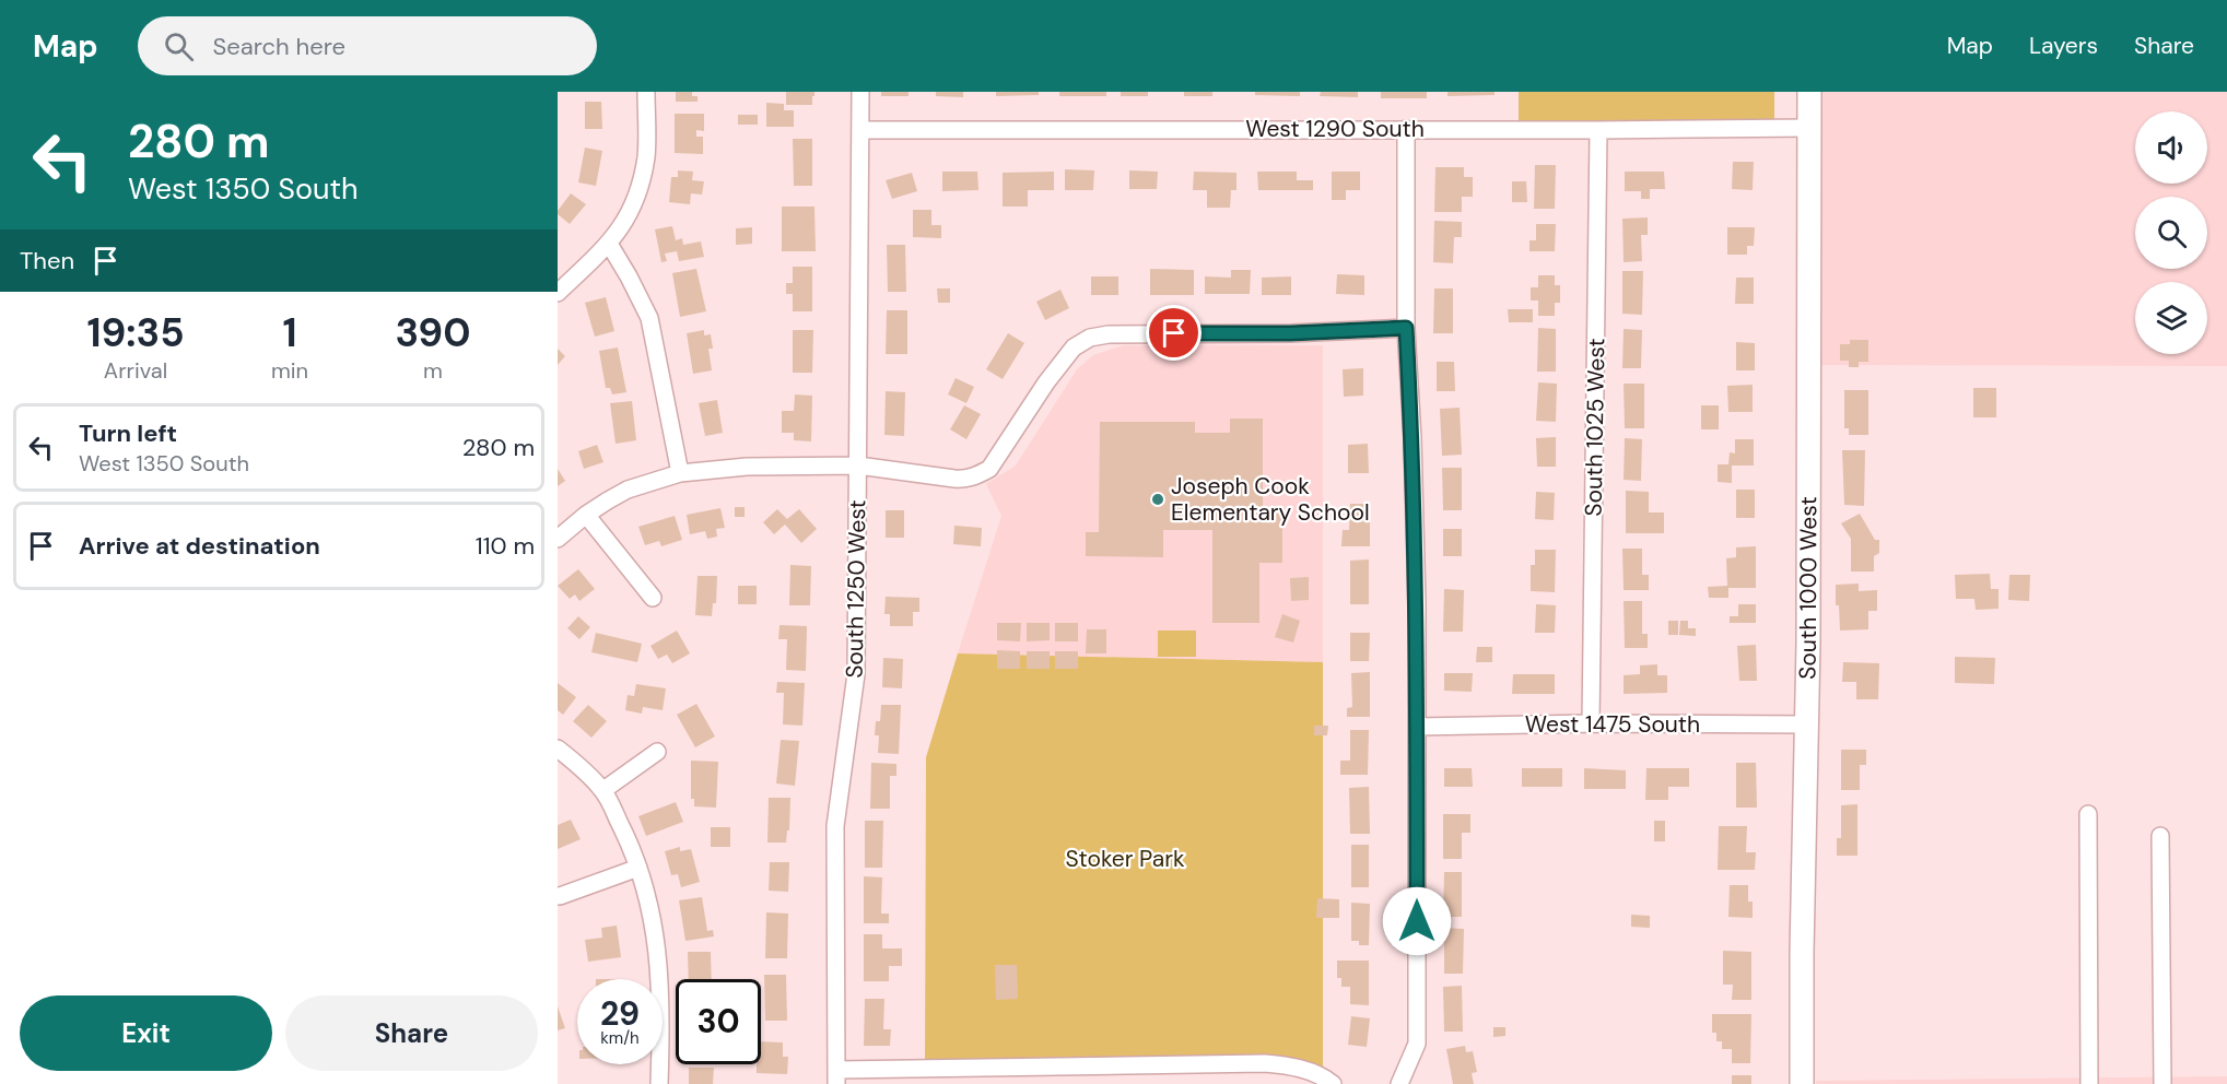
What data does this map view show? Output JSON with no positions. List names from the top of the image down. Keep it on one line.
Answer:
{"streets":{"main road":["South 1000 West"],"street":["West 1290 South","South 1025 West","South 1250 West","West 1475 South"]},"crossings":[["West 1290 South","South 1025 West"],["West 1290 South","South 1000 West"],["West 1290 South","South 1250 West"],["South 1025 West","West 1475 South"],["South 1000 West","West 1475 South"]],"parks":["Stoker Park"],"places":["Joseph Cook Elementary School"],"page":{"header":"Map","search":"Search here","nav":["Map","Layers","Share"],"turn":["280 m","West 1350 South"],"then":"Then","eta":["19:35","Arrival","1","min","390","m"],"list":[{"name":"Turn left","note":"West 1350 South","value":"280 m"},{"name":"Arrive at destination","value":"110 m"}],"speed":"29 km/h","limit":"30","buttons":["Exit","Share"]}}
